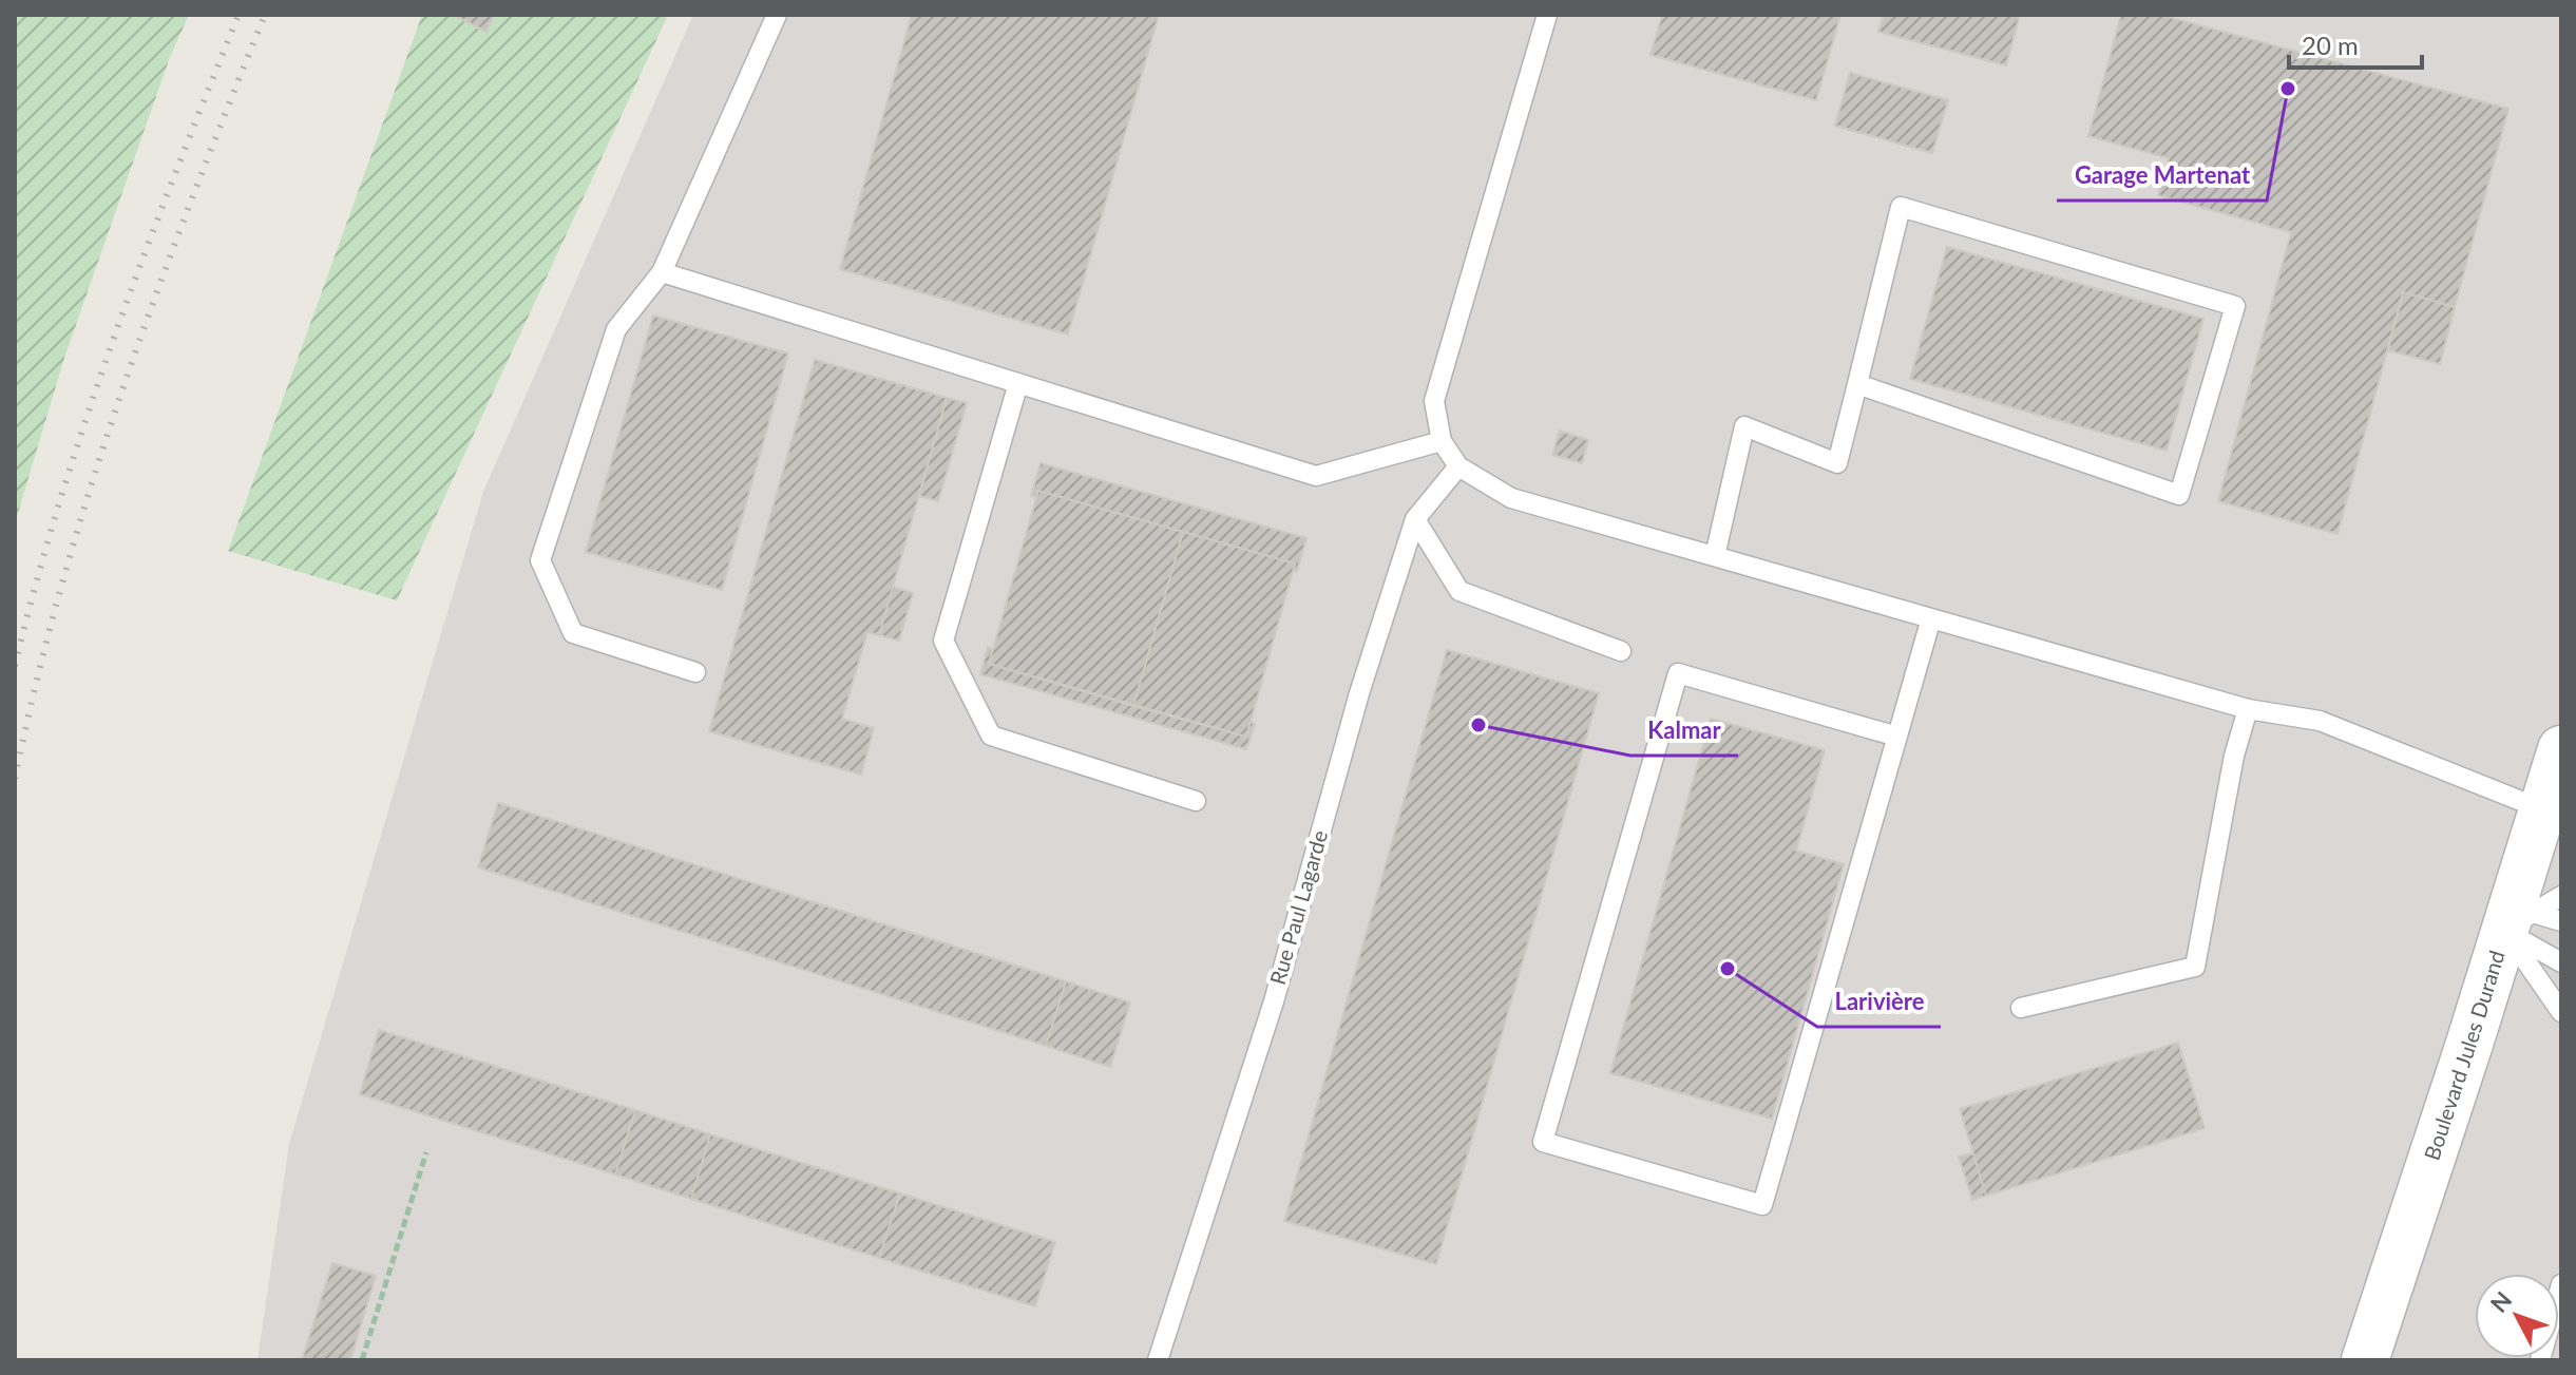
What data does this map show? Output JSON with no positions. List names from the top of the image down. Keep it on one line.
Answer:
{"streets":{"main road":["Boulevard Jules Durand"],"lane":["Rue Paul Lagarde"]},"places":["Garage Martenat","Kalmar","Larivière"],"scale_bar":"20 m","north":"top left"}
